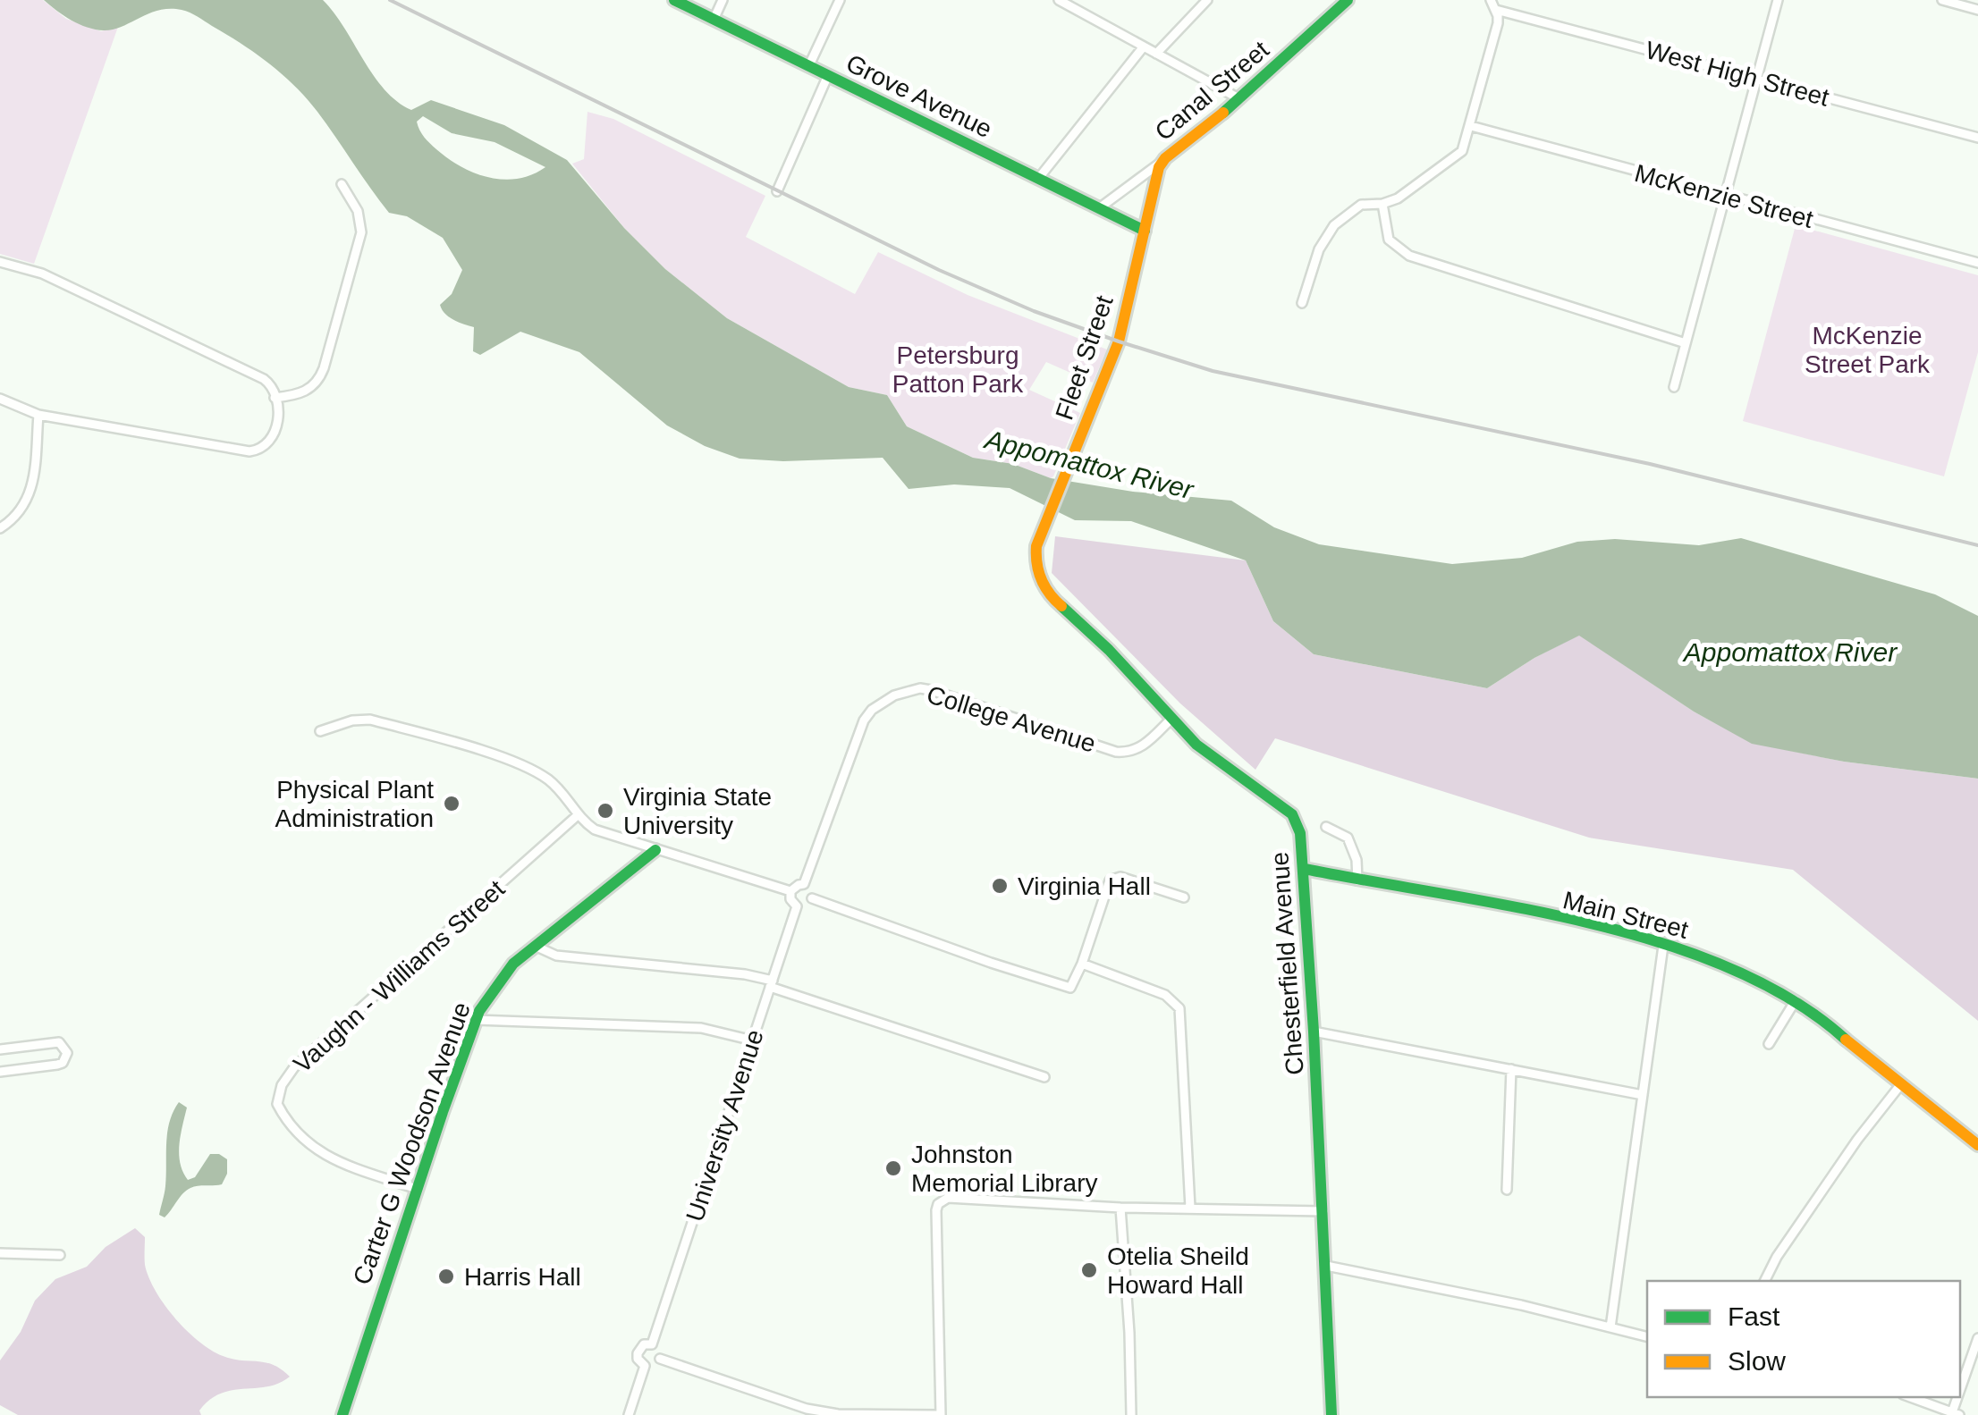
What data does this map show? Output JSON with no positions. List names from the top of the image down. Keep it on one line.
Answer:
{"streets":{"main road":["Canal Street","Grove Avenue","Fleet Street","Main Street","Chesterfield Avenue","Carter G Woodson Avenue"],"street":["West High Street","McKenzie Street","College Avenue","Vaughn - Williams Street","University Avenue"]},"crossings":[["Canal Street","Grove Avenue"],["Canal Street","Fleet Street"],["Grove Avenue","Fleet Street"],["Fleet Street","Chesterfield Avenue"],["College Avenue","Chesterfield Avenue"],["College Avenue","University Avenue"],["Main Street","Chesterfield Avenue"],["Vaughn - Williams Street","Carter G Woodson Avenue"]],"water":["Appomattox River"],"parks":["McKenzie Street Park","Petersburg Patton Park"],"places":["Physical Plant Administration","Virginia State University","Virginia Hall","Johnston Memorial Library","Otelia Sheild Howard Hall","Harris Hall"],"legend":["Fast","Slow"]}
